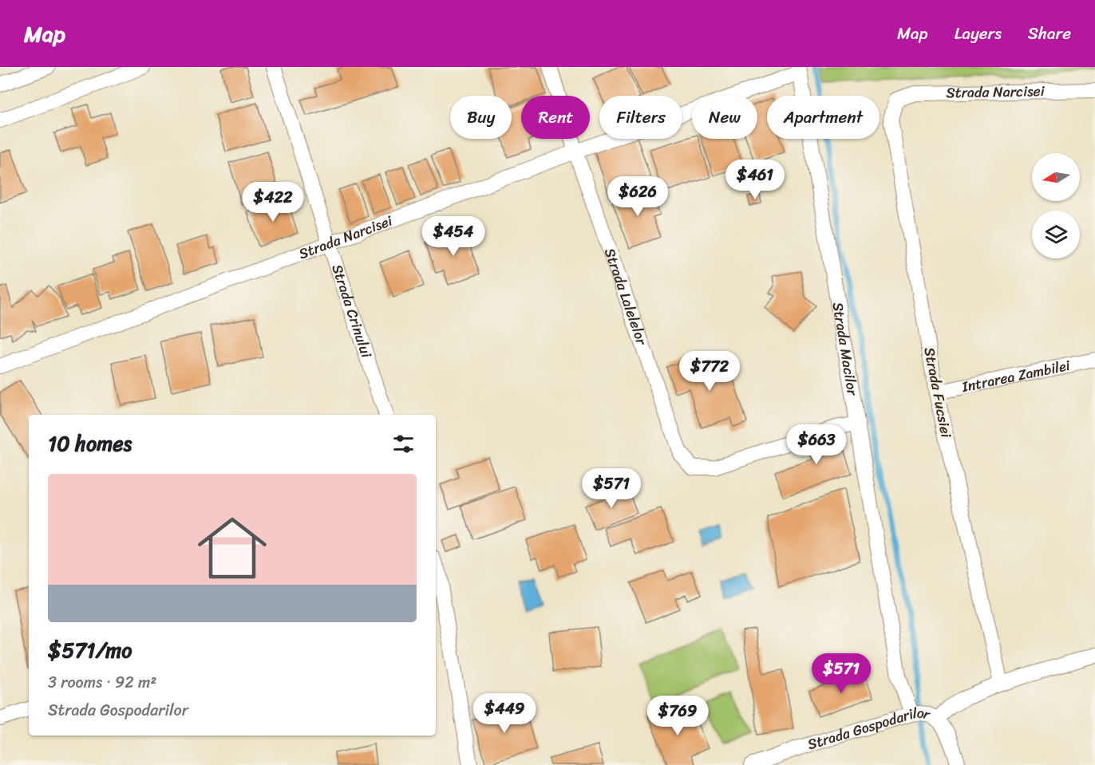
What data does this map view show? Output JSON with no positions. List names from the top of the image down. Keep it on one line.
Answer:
{"streets":{"street":["Strada Narcisei","Strada Lalelelor","Strada Crinului","Strada Macilor","Intrarea Zambilei","Strada Fucsiei","Strada Gospodarilor"]},"crossings":[["Strada Narcisei","Strada Lalelelor"],["Strada Narcisei","Strada Crinului"],["Strada Narcisei","Strada Macilor"],["Strada Narcisei","Strada Fucsiei"],["Strada Lalelelor","Strada Macilor"],["Strada Macilor","Strada Gospodarilor"],["Intrarea Zambilei","Strada Fucsiei"]],"north":"left","page":{"header":"Map","nav":["Map","Layers","Share"],"chip":["Buy","Rent","Filters","New","Apartment"],"price":["$461","$626","$422","$454","$772","$663","$571","$571","$449","$769"],"heading":"10 homes","list":[{"name":"$571/mo","note":"3 rooms · 92 m² · Strada Gospodarilor"}]}}
